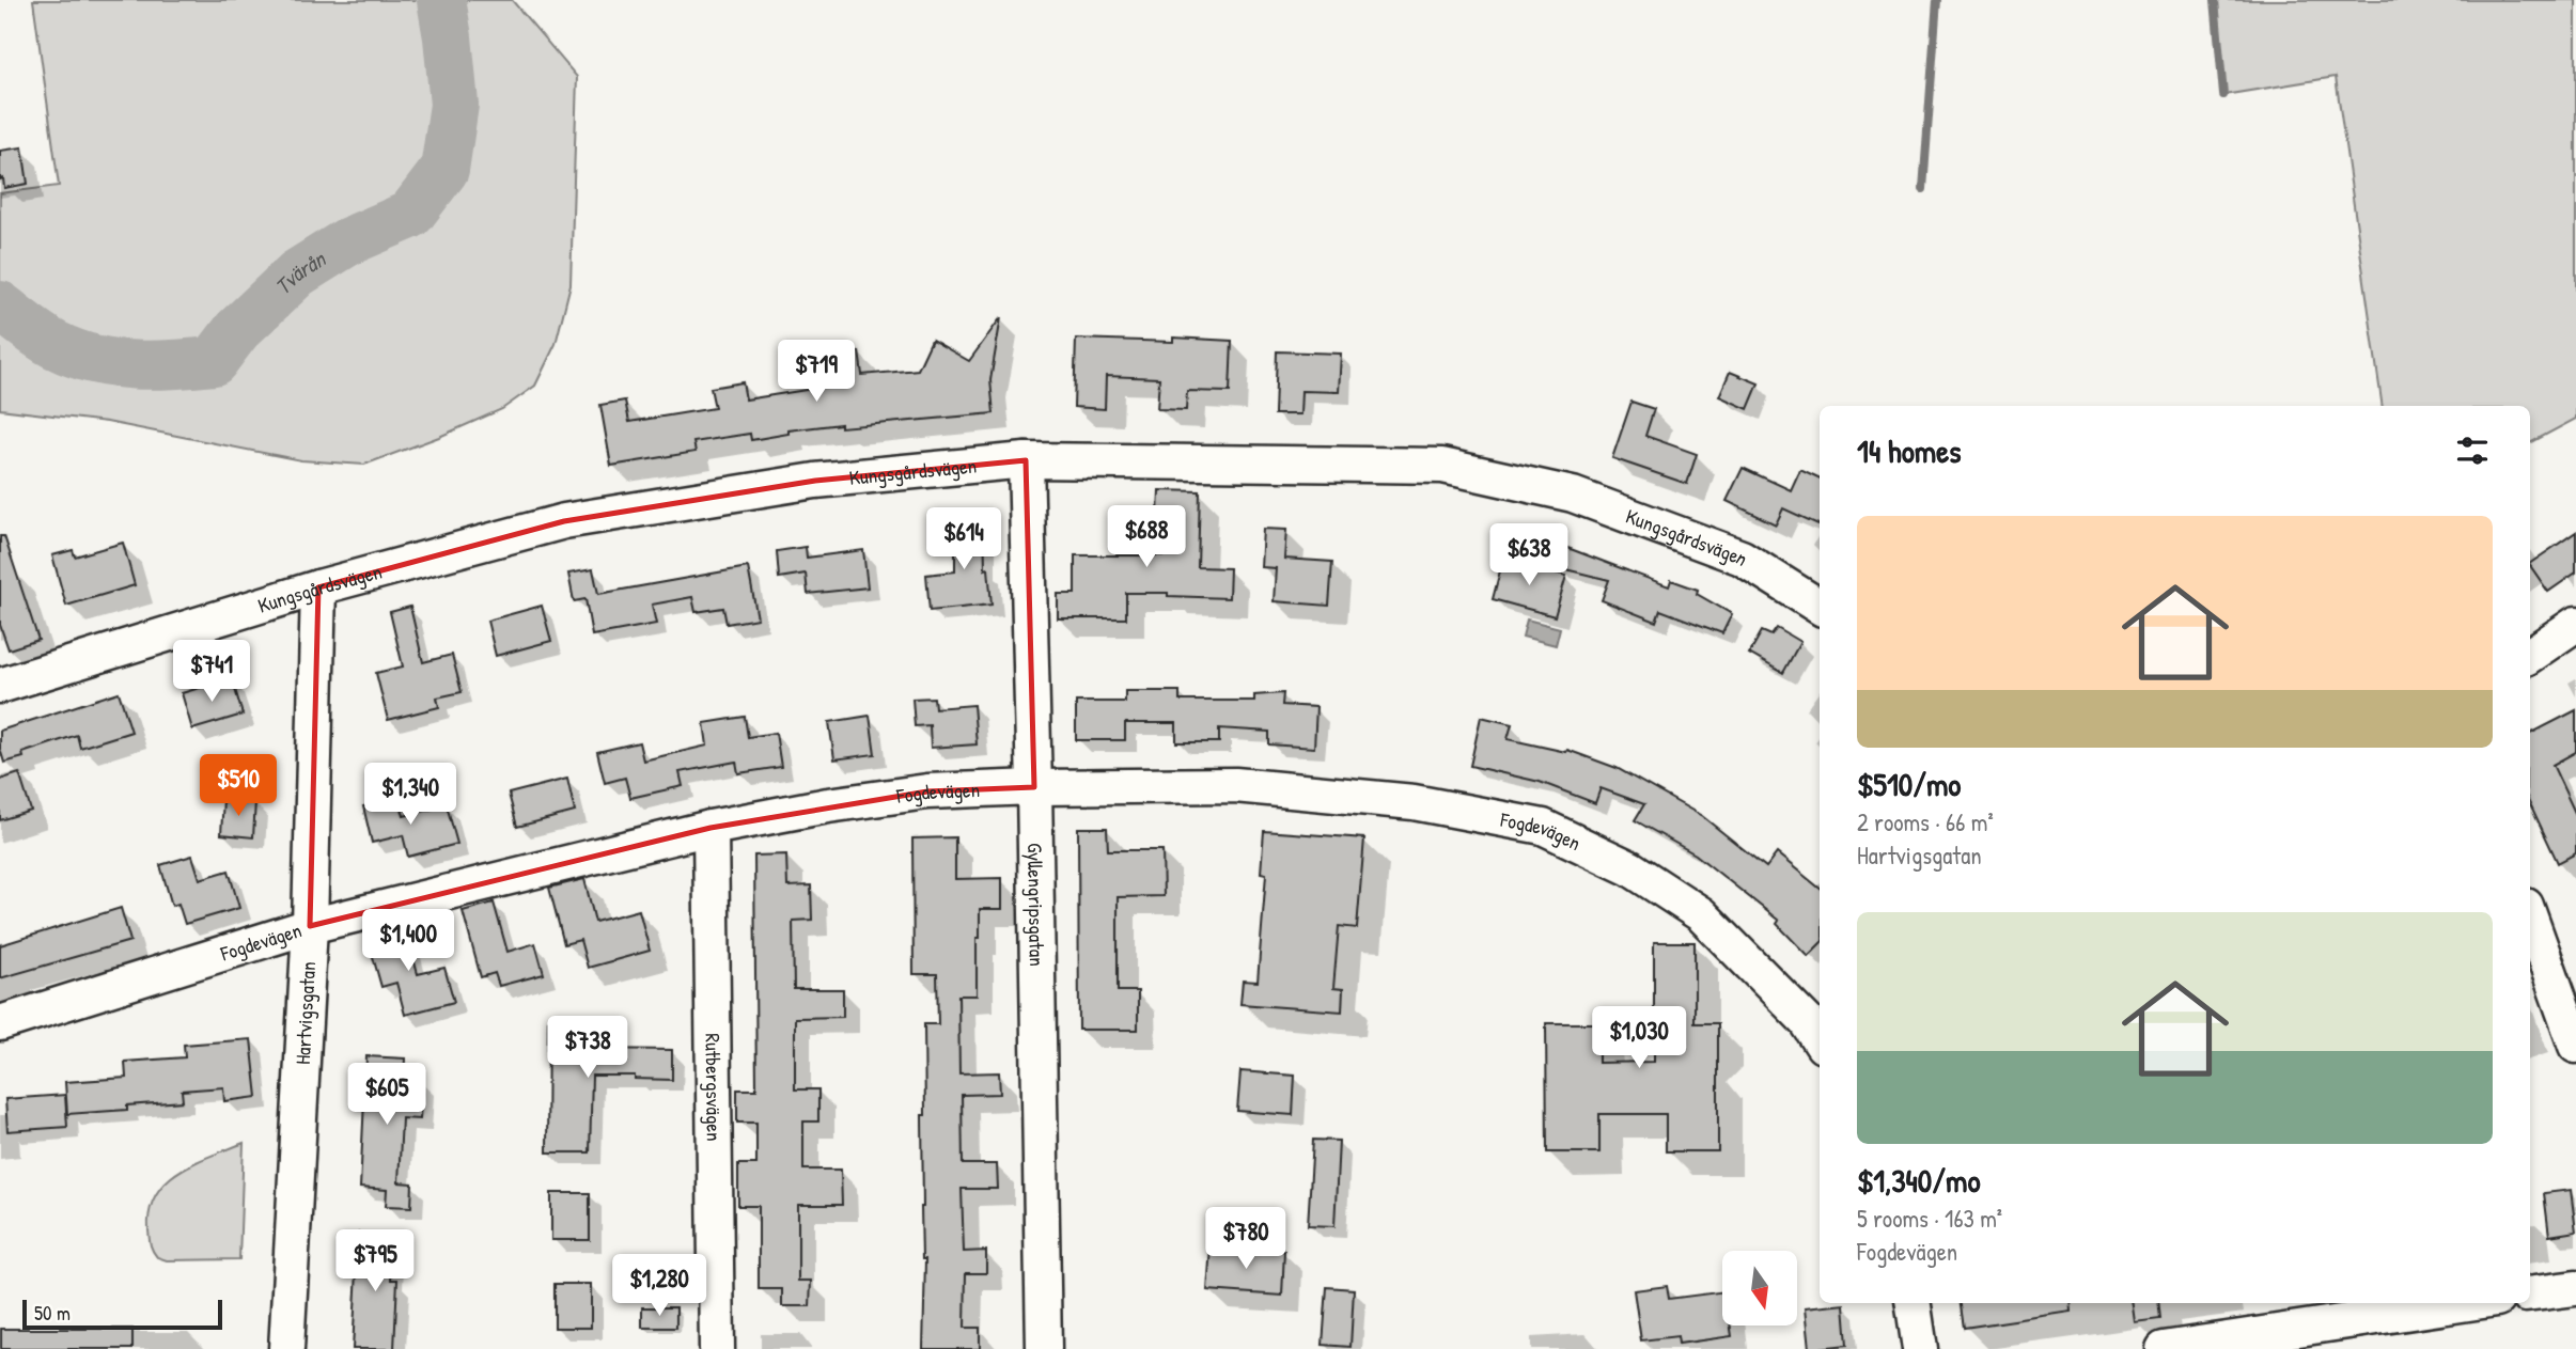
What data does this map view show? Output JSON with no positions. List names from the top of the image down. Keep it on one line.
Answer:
{"streets":{"street":["Kungsgårdsvägen","Fogdevägen","Gyllengripsgatan","Hartvigsgatan","Rutbergsvägen"]},"crossings":[["Kungsgårdsvägen","Gyllengripsgatan"],["Kungsgårdsvägen","Hartvigsgatan"],["Fogdevägen","Gyllengripsgatan"],["Fogdevägen","Hartvigsgatan"],["Fogdevägen","Rutbergsvägen"]],"water":["Tvärån"],"scale_bar":"50 m","north":"bottom","page":{"price":["$719","$688","$614","$638","$741","$510","$1,340","$1,400","$1,030","$738","$605","$780","$795","$1,280"],"heading":"14 homes","list":[{"name":"$510/mo","note":"2 rooms · 66 m² · Hartvigsgatan"},{"name":"$1,340/mo","note":"5 rooms · 163 m² · Fogdevägen"}],"scale":"50 m"}}
